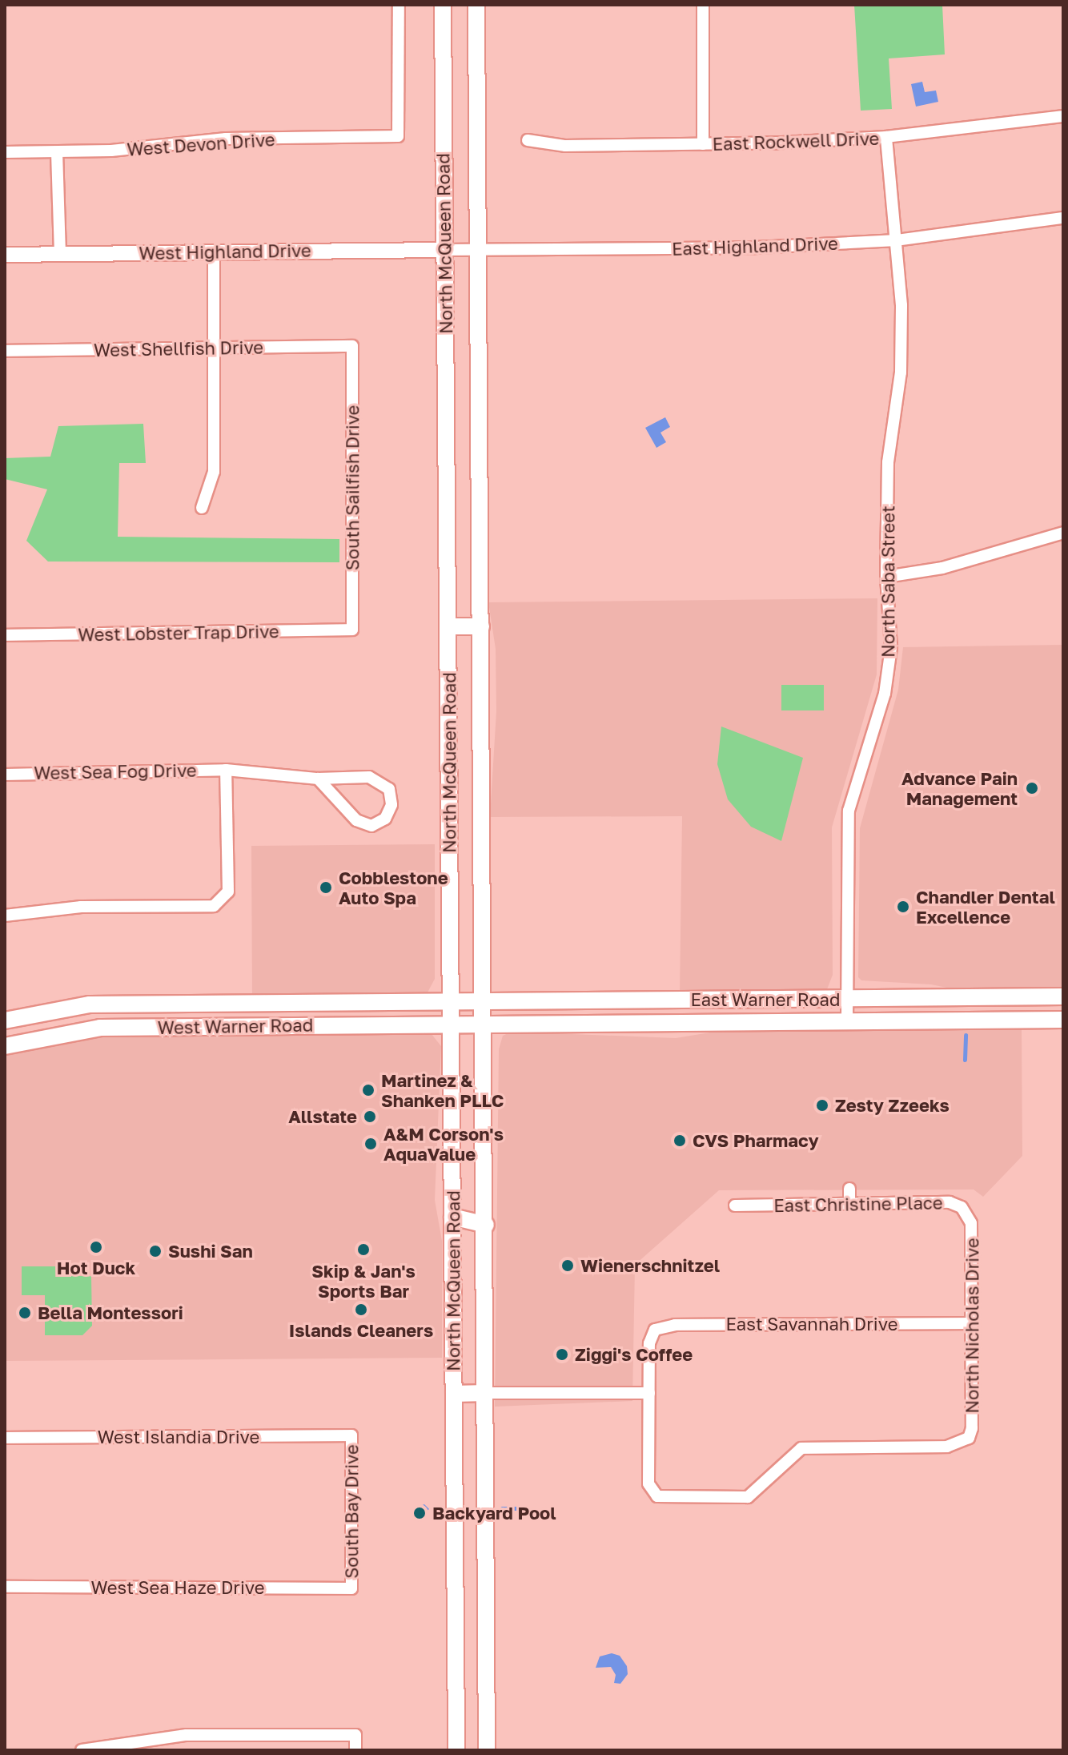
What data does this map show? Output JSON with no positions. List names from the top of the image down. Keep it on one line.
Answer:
{"streets":{"main road":["North McQueen Road","East Warner Road","West Warner Road"],"street":["East Rockwell Drive","West Devon Drive","East Highland Drive","West Highland Drive","West Shellfish Drive","South Sailfish Drive","North Saba Street","West Lobster Trap Drive","West Sea Fog Drive","East Christine Place","East Savannah Drive","North Nicholas Drive","West Islandia Drive","South Bay Drive","West Sea Haze Drive"]},"crossings":[["East Rockwell Drive","North Saba Street"],["North McQueen Road","East Highland Drive"],["North McQueen Road","West Highland Drive"],["North McQueen Road","East Warner Road"],["North McQueen Road","West Warner Road"],["East Highland Drive","West Highland Drive"],["East Highland Drive","North Saba Street"],["West Shellfish Drive","South Sailfish Drive"],["South Sailfish Drive","West Lobster Trap Drive"],["North Saba Street","East Warner Road"],["East Warner Road","West Warner Road"],["East Christine Place","North Nicholas Drive"],["East Savannah Drive","North Nicholas Drive"],["West Islandia Drive","South Bay Drive"],["South Bay Drive","West Sea Haze Drive"]],"places":["Advance Pain Management","Cobblestone Auto Spa","Chandler Dental Excellence","Martinez & Shanken PLLC","Zesty Zzeeks","Allstate","CVS Pharmacy","A&M Corson's AquaValue","Hot Duck","Skip & Jan's Sports Bar","Sushi San","Wienerschnitzel","Islands Cleaners","Bella Montessori","Ziggi's Coffee","Backyard Pool"]}
